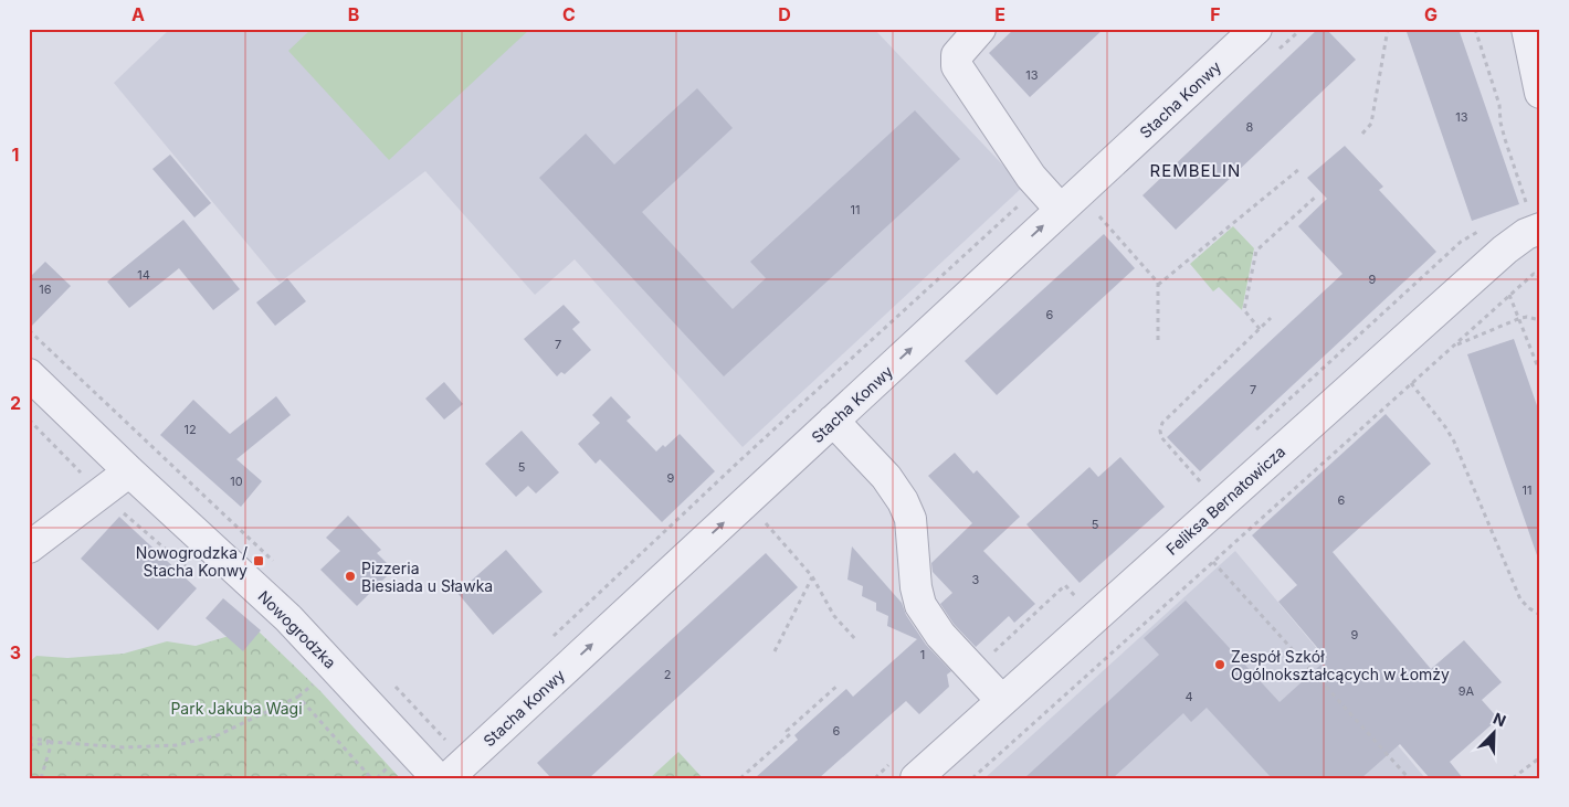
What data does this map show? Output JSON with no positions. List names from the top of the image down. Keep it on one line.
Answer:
{"streets":{"street":["Stacha Konwy","Feliksa Bernatowicza","Nowogrodzka"]},"one_way":["Stacha Konwy"],"districts":["REMBELIN"],"parks":["Park Jakuba Wagi"],"places":{"transit":["Nowogrodzka / Stacha Konwy"],"other":["Pizzeria Biesiada u Sławka","Zespół Szkół Ogólnokształcących w Łomży"]},"house_numbers":["13","13","8","11","14","9","16","6","7","7","12","5","9","10","11","6","5","3","9","1","2","9A","4","6"],"north":"top right","grid":{"columns":["A","B","C","D","E","F","G"],"rows":["1","2","3"]}}
